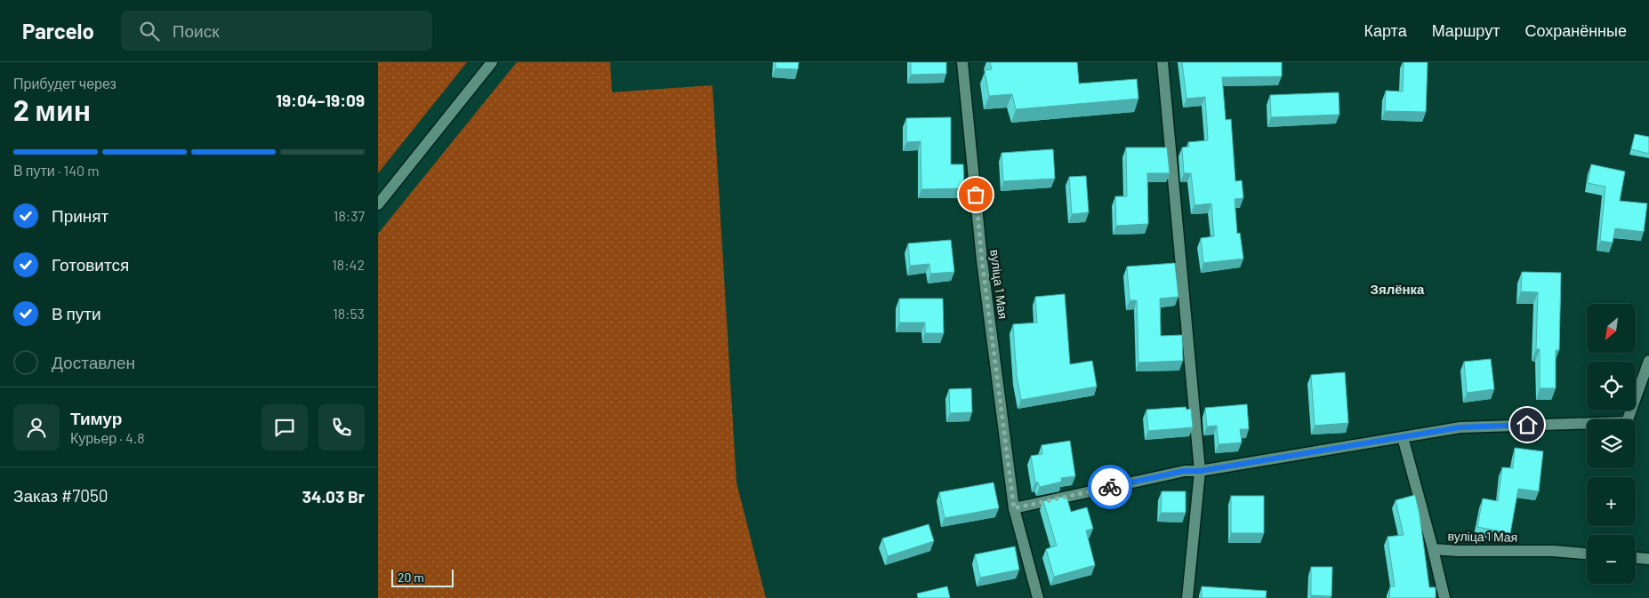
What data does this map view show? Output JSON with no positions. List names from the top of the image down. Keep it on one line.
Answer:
{"streets":{"street":["вуліца 1 Мая"]},"districts":["Зялёнка"],"scale_bar":"20 m","north":"bottom left","page":{"header":"Parcelo","search":"Поиск","nav":["Карта","Маршрут","Сохранённые"],"heading":["2 мин","Прибудет через","19:04–19:09"],"panel":["Тимур","Курьер · 4.8","Заказ #7050","34.03 Br"],"bar":"В пути · 140 m","list":[["Принят","18:37"],["Готовится","18:42"],["В пути","18:53"],"Доставлен"],"map_buttons":["+","−"],"scale":"20 m"}}
